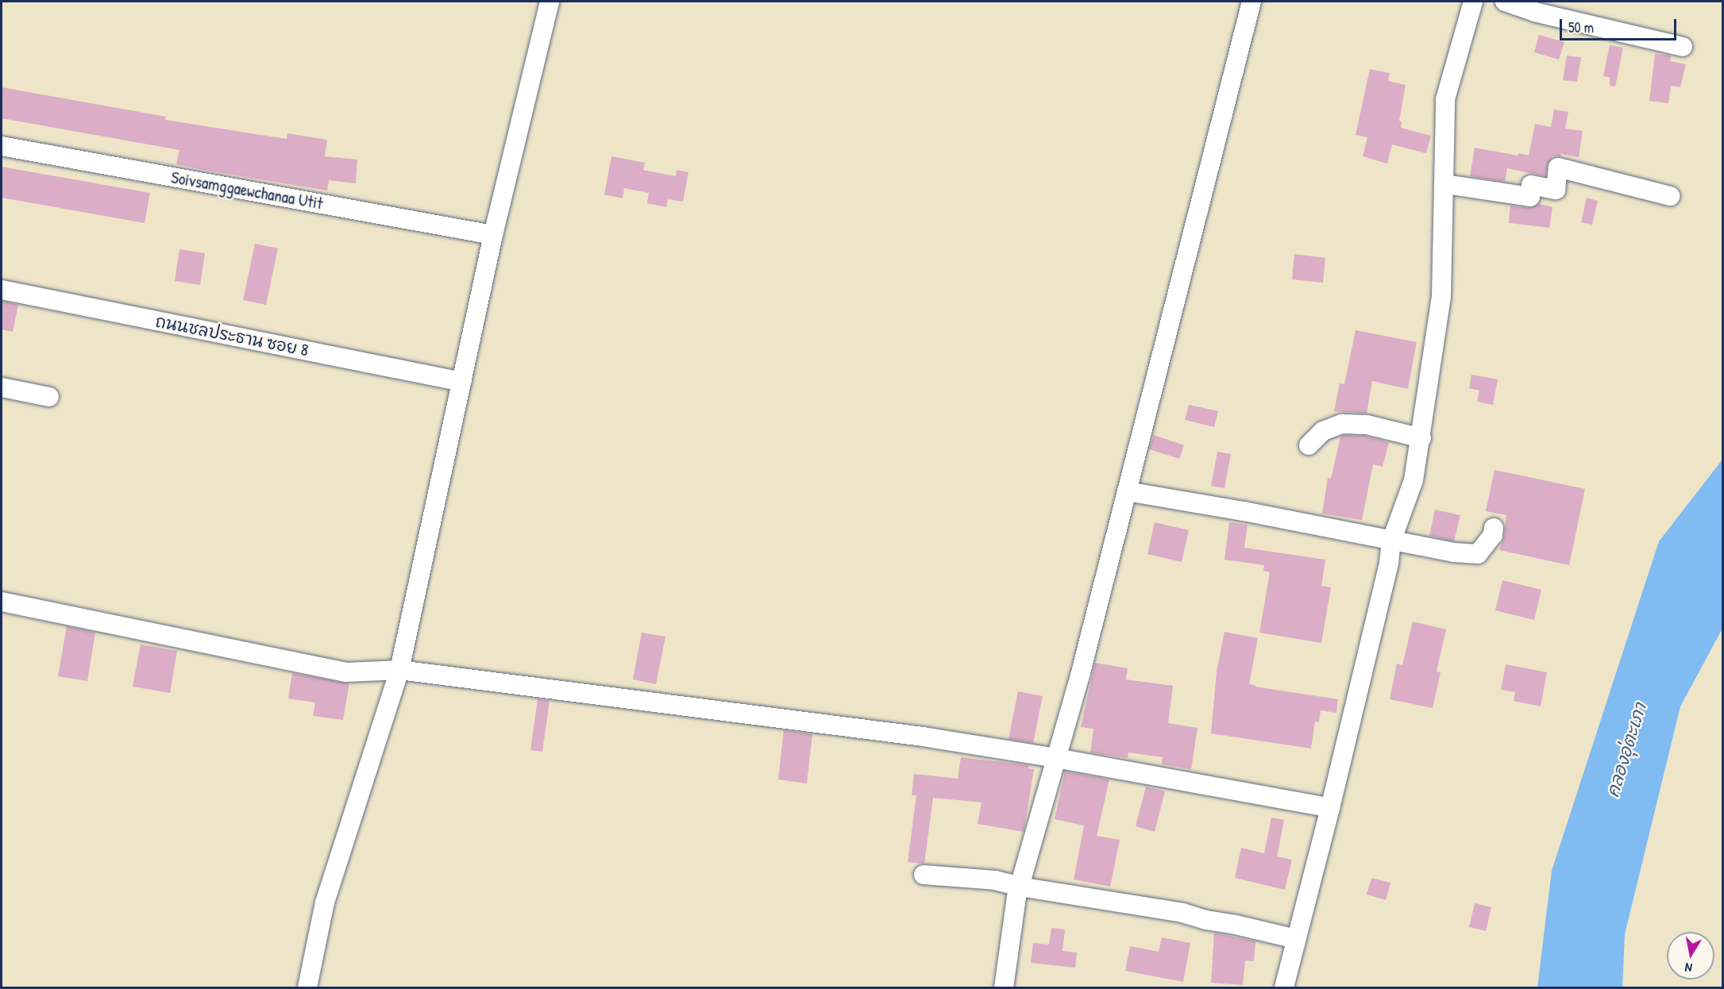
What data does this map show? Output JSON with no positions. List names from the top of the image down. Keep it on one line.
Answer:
{"streets":{"street":["Soivsamggaewchanaa Utit","ถนนชลประธาน ซอย 8"]},"water":["คลองอุ่ตะเภา"],"scale_bar":"50 m","north":"bottom"}
